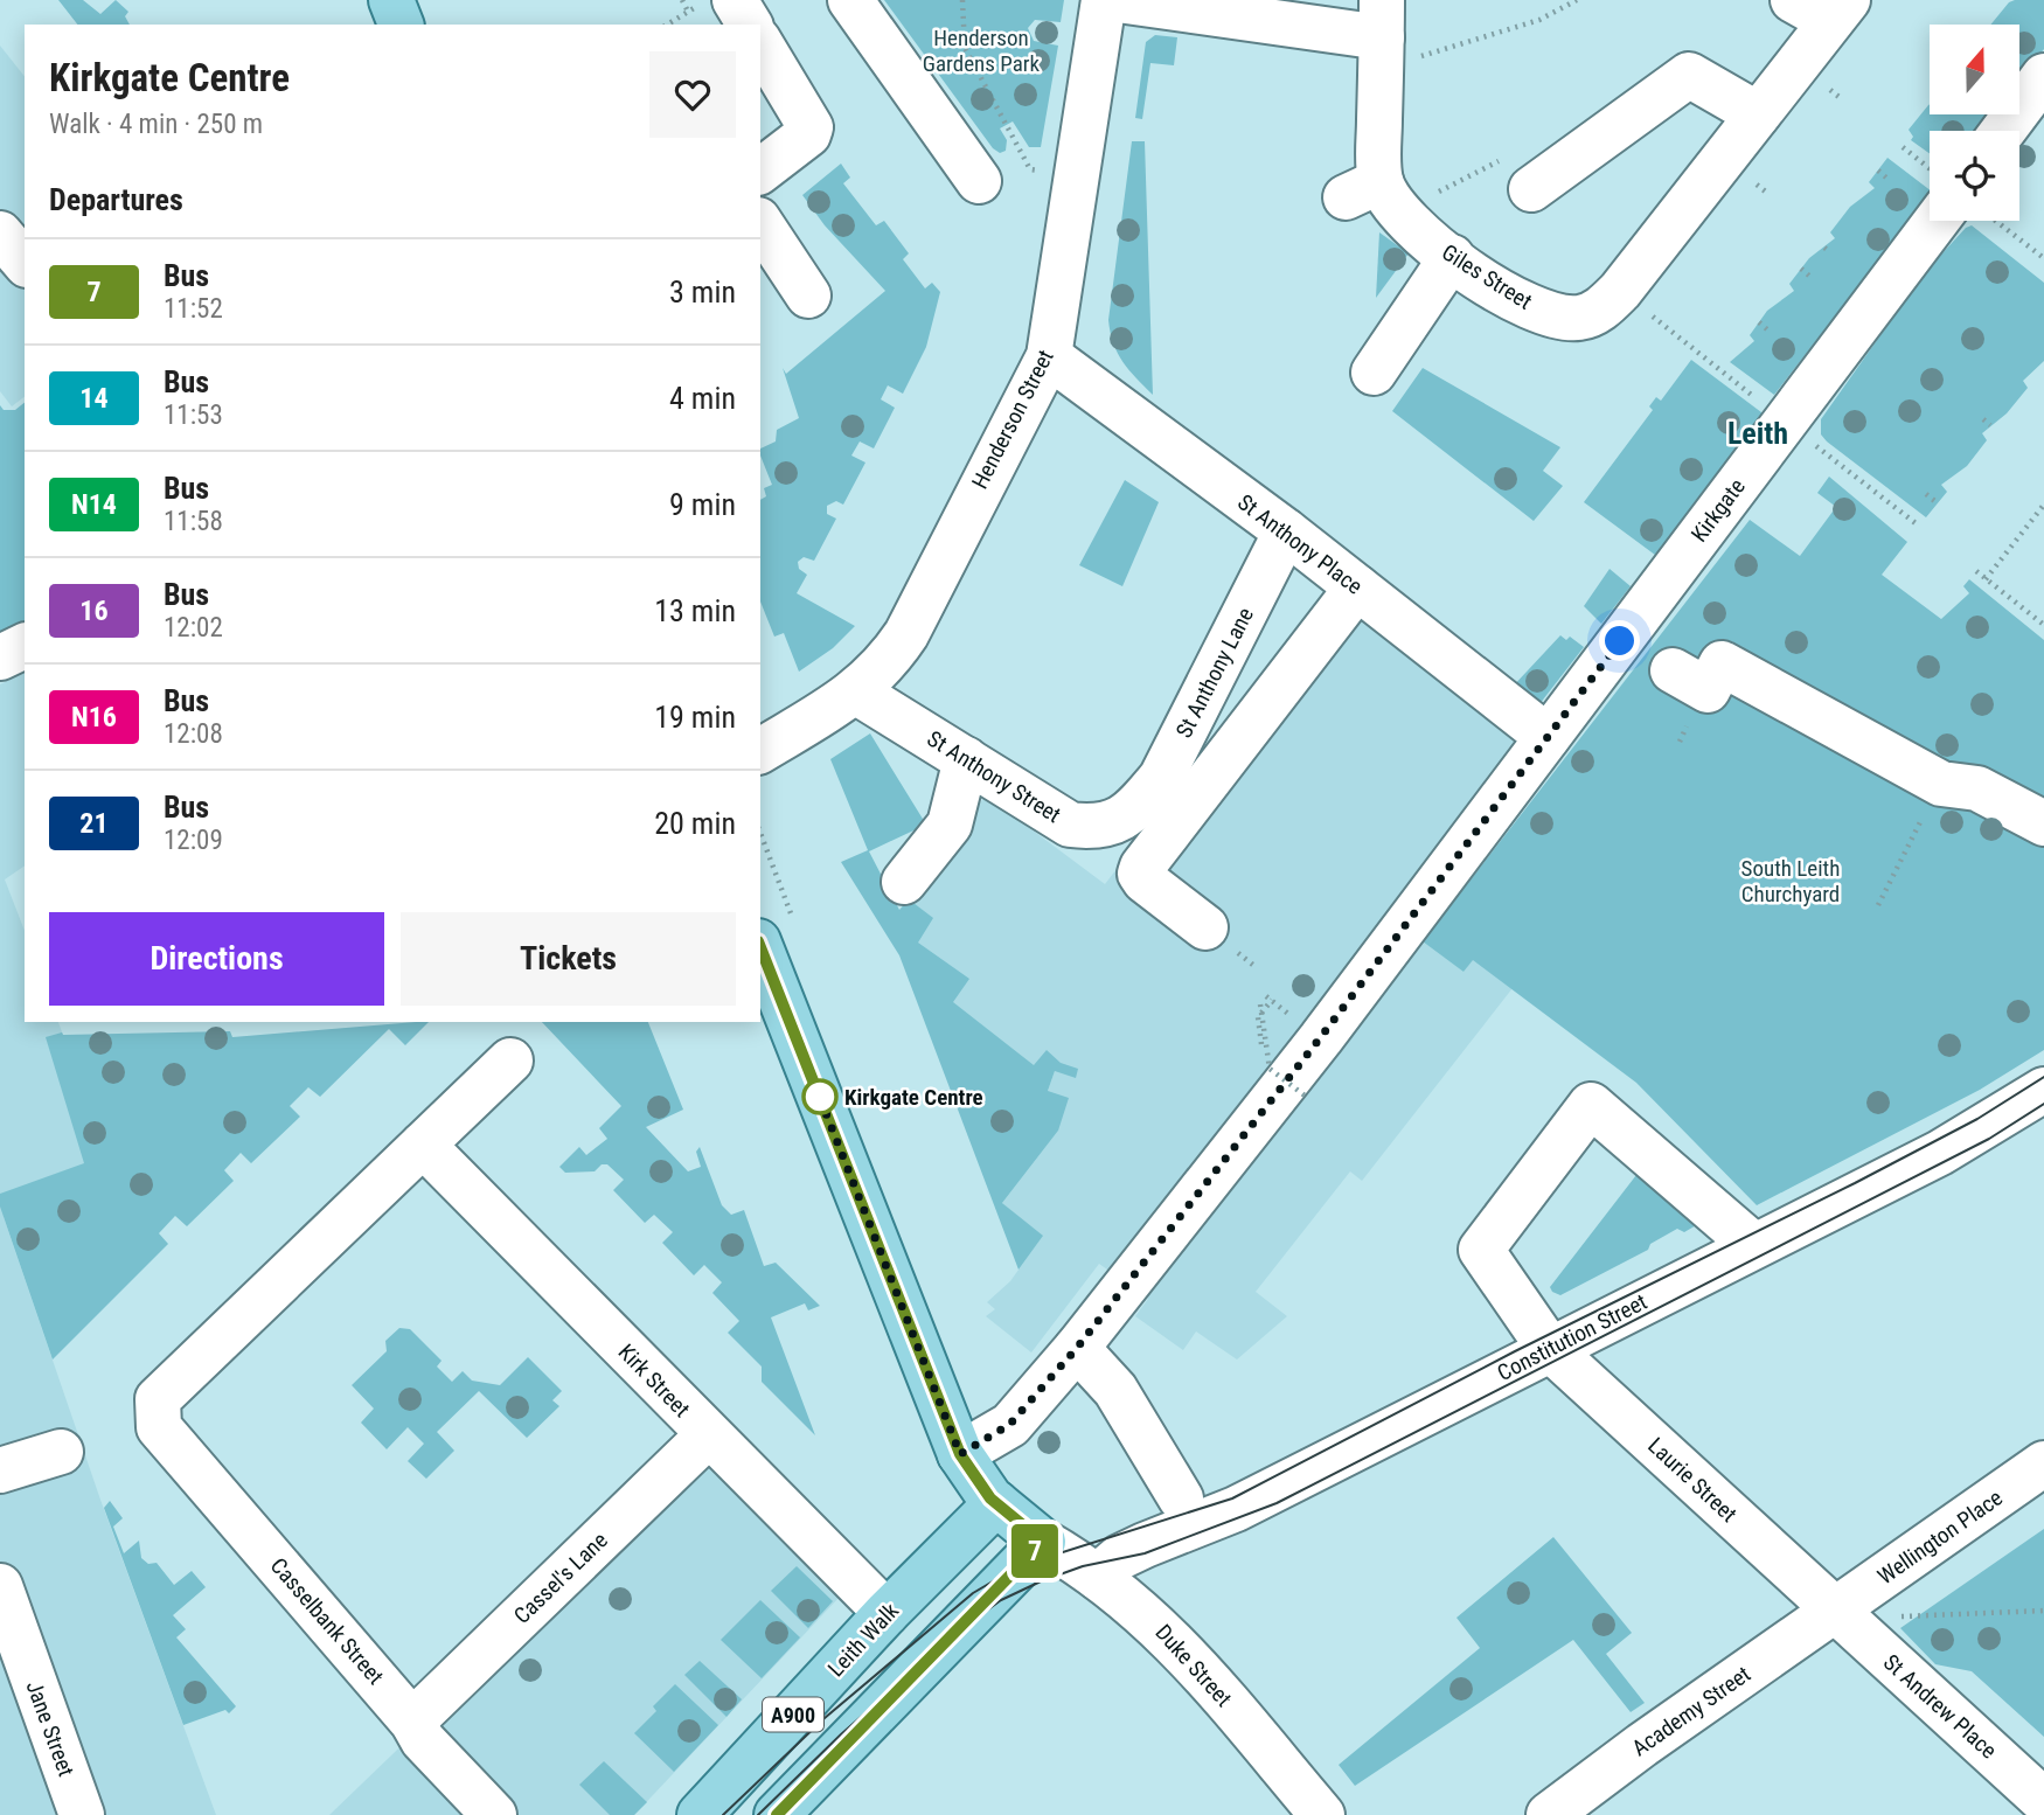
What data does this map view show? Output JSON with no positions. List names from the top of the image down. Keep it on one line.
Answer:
{"streets":{"main road":["Leith Walk","A900"],"street":["Giles Street","Henderson Street","Kirkgate","St Anthony Place","St Anthony Lane","St Anthony Street","Constitution Street","Kirk Street","Laurie Street","Wellington Place","Cassel's Lane","Casselbank Street","Duke Street","St Andrew Place","Academy Street","Jane Street"]},"crossings":[["Henderson Street","St Anthony Place"],["Henderson Street","St Anthony Street"],["Kirkgate","St Anthony Place"],["St Anthony Place","St Anthony Lane"],["St Anthony Lane","St Anthony Street"],["Constitution Street","Laurie Street"],["Constitution Street","Duke Street"],["Kirk Street","Cassel's Lane"],["Kirk Street","Casselbank Street"],["Kirk Street","Leith Walk"],["Laurie Street","Wellington Place"],["Laurie Street","St Andrew Place"],["Laurie Street","Academy Street"],["Wellington Place","St Andrew Place"],["Wellington Place","Academy Street"],["Cassel's Lane","Casselbank Street"],["Duke Street","A900"],["St Andrew Place","Academy Street"]],"districts":["Leith"],"parks":["Henderson Gardens Park","South Leith Churchyard"],"places":["Kirkgate Centre"],"lines":["bus line 7"],"north":"top","page":{"on_map":"7","heading":[["Kirkgate Centre","Walk · 4 min · 250 m"],"Departures"],"list":[{"mark":"7","name":"Bus","note":"11:52","value":"3 min"},{"mark":"14","name":"Bus","note":"11:53","value":"4 min"},{"mark":"N14","name":"Bus","note":"11:58","value":"9 min"},{"mark":"16","name":"Bus","note":"12:02","value":"13 min"},{"mark":"N16","name":"Bus","note":"12:08","value":"19 min"},{"mark":"21","name":"Bus","note":"12:09","value":"20 min"}],"buttons":["Directions","Tickets"]}}
